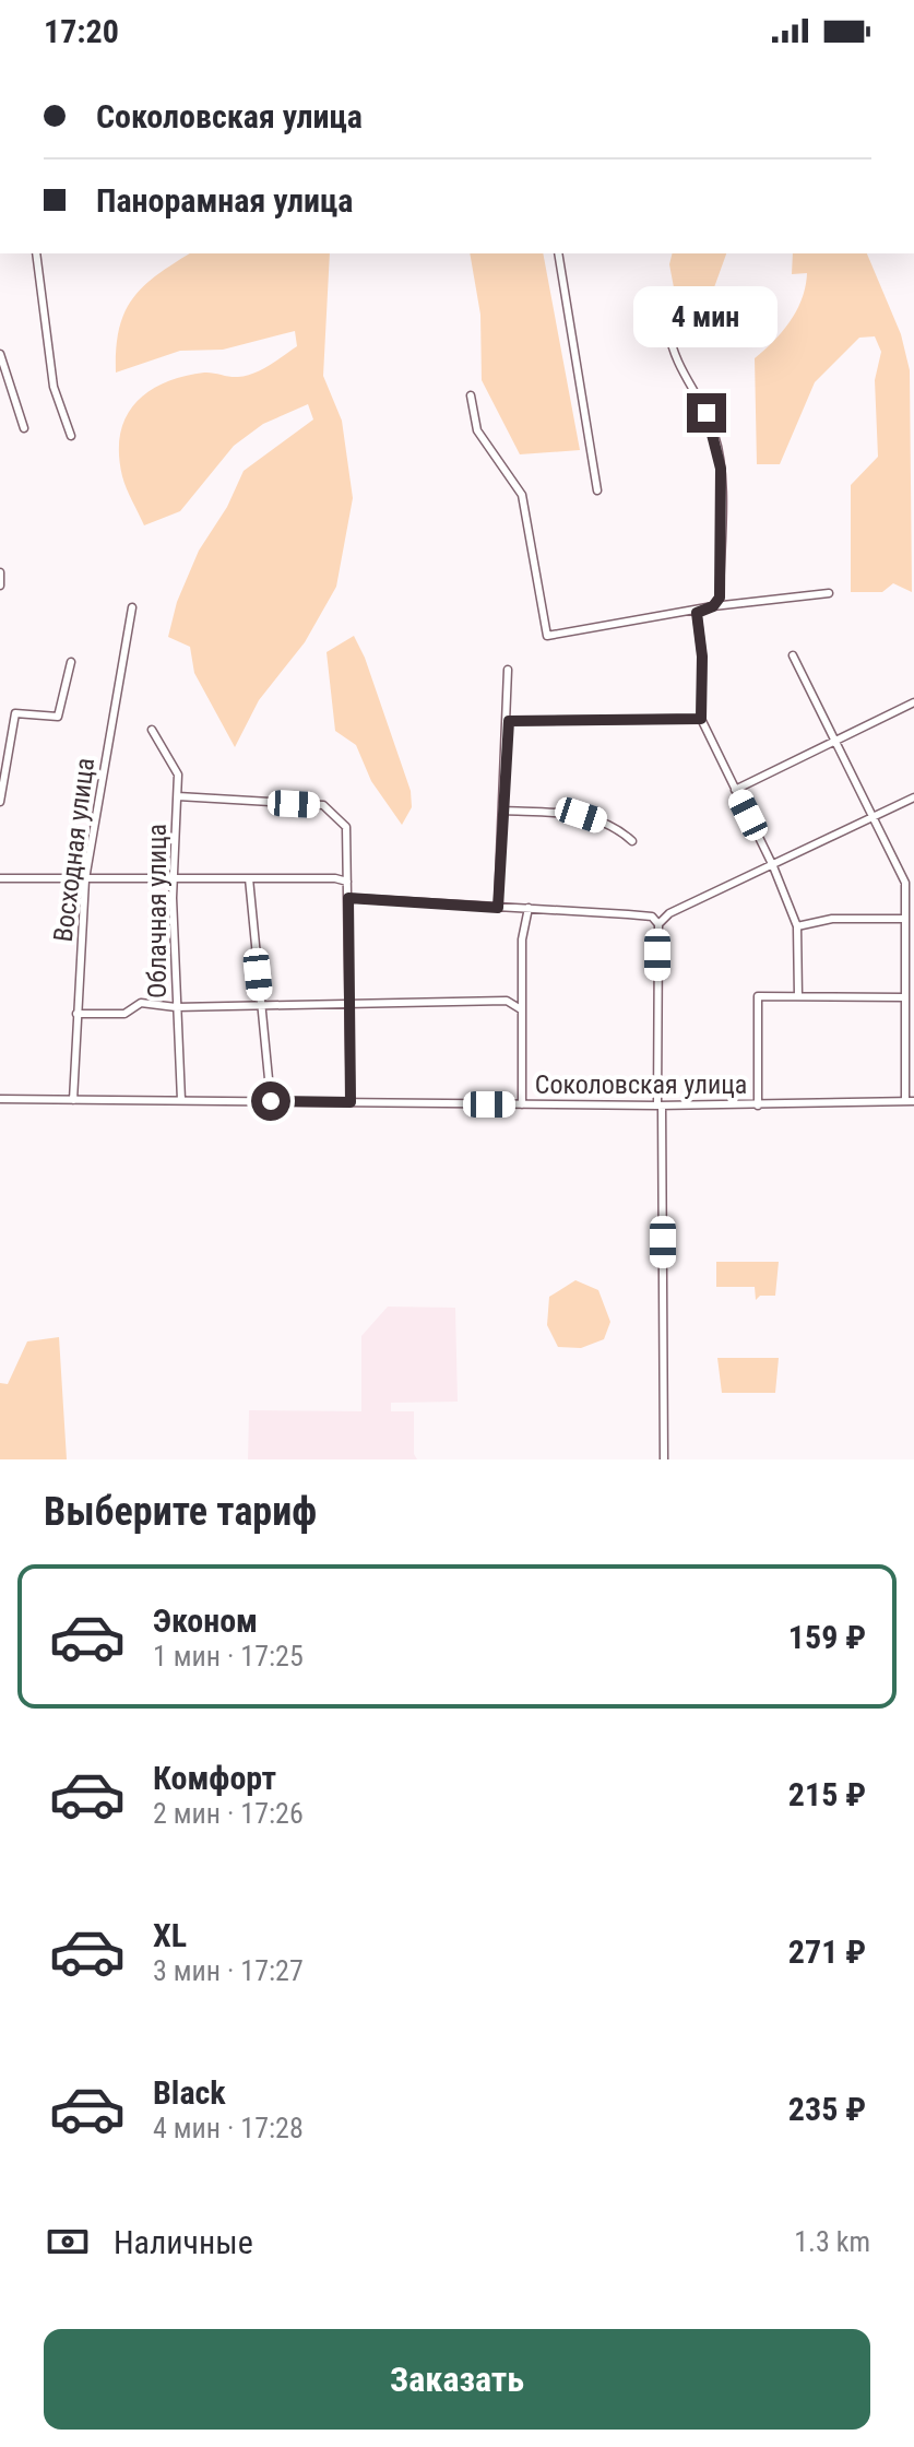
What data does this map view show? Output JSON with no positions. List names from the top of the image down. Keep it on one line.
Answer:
{"streets":{"street":["Восходная улица","Облачная улица","Соколовская улица"]},"crossings":[["Восходная улица","Соколовская улица"],["Облачная улица","Соколовская улица"]],"page":{"status":"17:20","banner":["Соколовская улица","Панорамная улица"],"bubble":"4 мин","heading":"Выберите тариф","list":[{"name":"Эконом","note":"1 мин · 17:25","value":"159 ₽"},{"name":"Комфорт","note":"2 мин · 17:26","value":"215 ₽"},{"name":"XL","note":"3 мин · 17:27","value":"271 ₽"},{"name":"Black","note":"4 мин · 17:28","value":"235 ₽"}],"pay":["Наличные","1.3 km"],"buttons":"Заказать"}}
